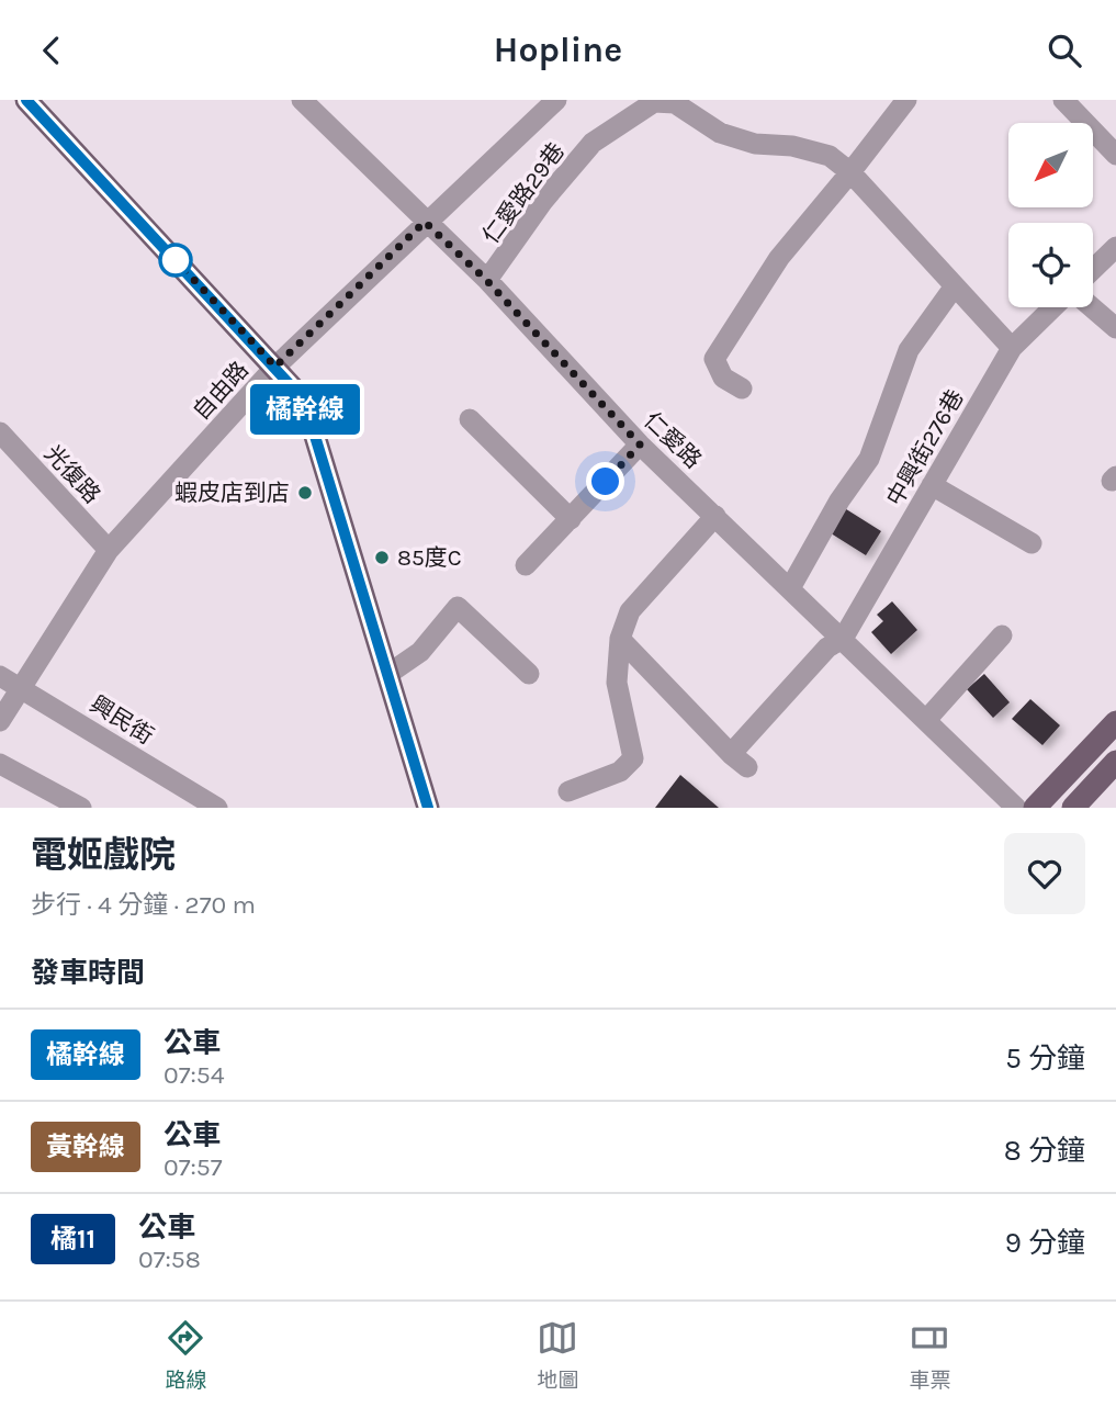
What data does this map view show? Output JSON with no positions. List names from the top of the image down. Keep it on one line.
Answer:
{"streets":{"street":["仁愛路29巷","自由路","仁愛路","中興街276巷","光復路","興民街"]},"crossings":[["仁愛路29巷","仁愛路"],["仁愛路29巷","中興街276巷"],["自由路","仁愛路"],["自由路","光復路"],["自由路","興民街"],["仁愛路","中興街276巷"]],"places":["蝦皮店到店","85度C"],"lines":["bus line 橘幹線"],"north":"bottom left","page":{"header":"Hopline","on_map":"橘幹線","heading":[["電姬戲院","步行 · 4 分鐘 · 270 m"],"發車時間"],"list":[{"mark":"橘幹線","name":"公車","note":"07:54","value":"5 分鐘"},{"mark":"黃幹線","name":"公車","note":"07:57","value":"8 分鐘"},{"mark":"橘11","name":"公車","note":"07:58","value":"9 分鐘"}],"tabs":["路線","地圖","車票"]}}
